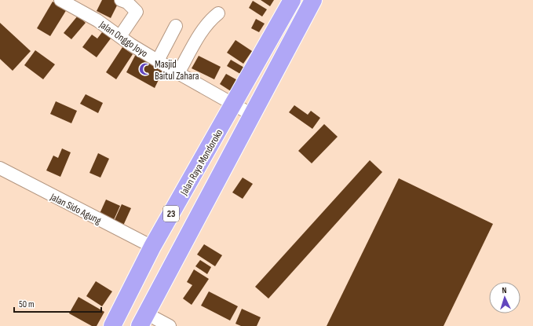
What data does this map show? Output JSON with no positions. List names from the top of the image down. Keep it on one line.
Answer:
{"streets":{"highway":["Jalan Raya Mondoroko","23"],"street":["Jalan Onggo Joyo","Jalan Sido Agung"]},"crossings":[["Jalan Onggo Joyo","Jalan Raya Mondoroko"],["Jalan Onggo Joyo","23"],["Jalan Raya Mondoroko","Jalan Sido Agung"]],"places":{"mosque":["Masjid Baitul Zahara"]},"scale_bar":"50 m","north":"top"}
